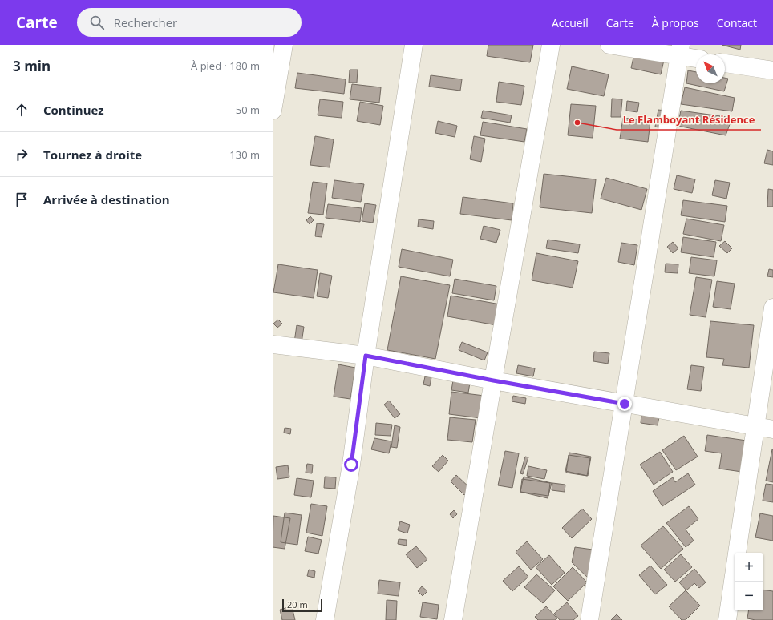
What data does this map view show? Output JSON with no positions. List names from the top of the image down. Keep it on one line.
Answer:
{"places":["Le Flamboyant Résidence"],"scale_bar":"20 m","north":"top left","page":{"header":"Carte","search":"Rechercher","nav":["Accueil","Carte","À propos","Contact"],"heading":["3 min","À pied · 180 m"],"list":[["Continuez","50 m"],["Tournez à droite","130 m"],"Arrivée à destination"],"map_buttons":["+","−"],"scale":"20 m"}}
